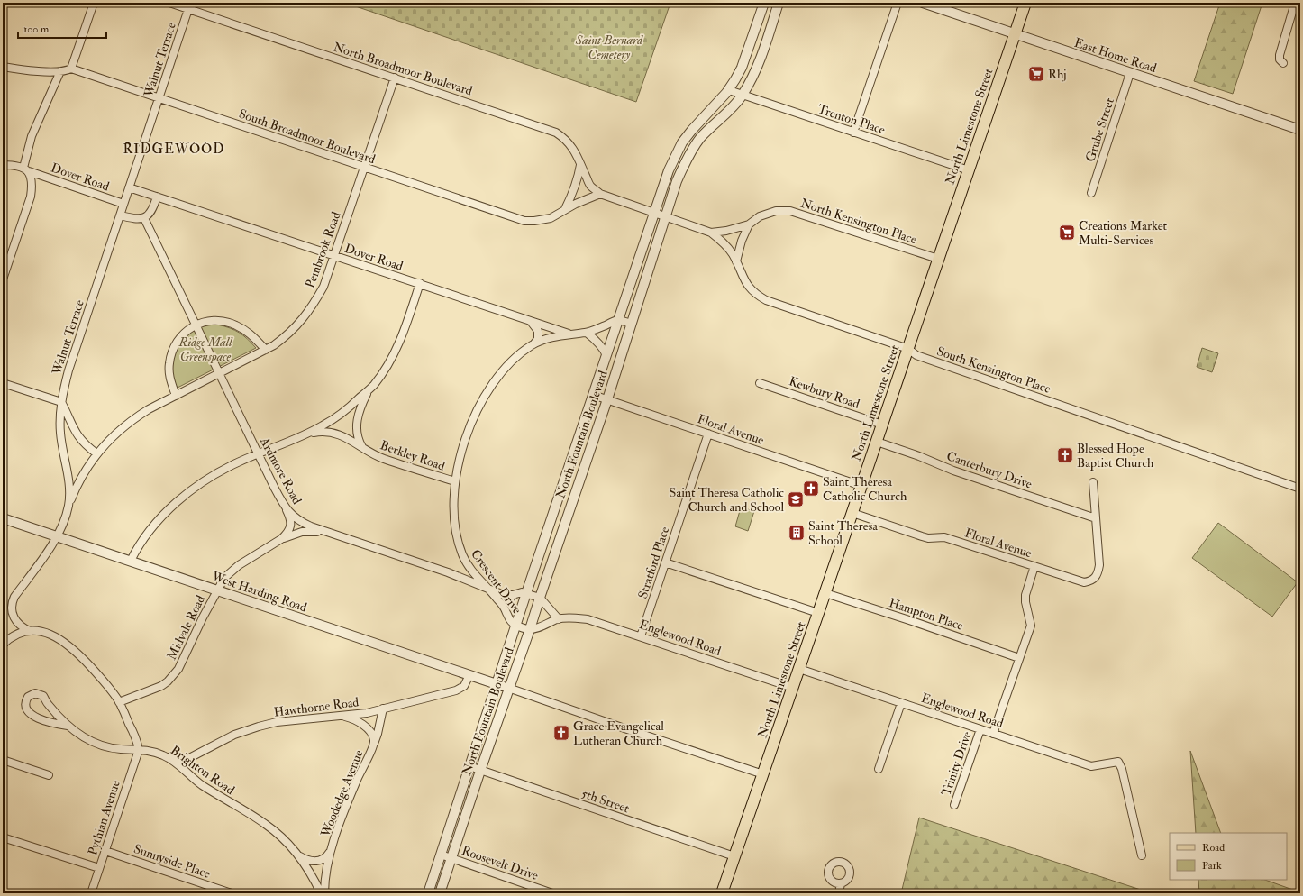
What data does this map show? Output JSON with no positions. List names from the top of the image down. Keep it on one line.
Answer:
{"streets":{"main road":["North Limestone Street"],"street":["East Home Road","Walnut Terrace","North Broadmoor Boulevard","Trenton Place","Grube Street","South Broadmoor Boulevard","Dover Road","North Kensington Place","Pembrook Road","South Kensington Place","Kewbury Road","Floral Avenue","North Fountain Boulevard","Berkley Road","Canterbury Drive","Ardmore Road","Stratford Place","Crescent Drive","West Harding Road","Hampton Place","Midvale Road","Englewood Road","Hawthorne Road","Trinity Drive","Brighton Road","Woodedge Avenue","5th Street","Pythian Avenue","Sunnyside Place","Roosevelt Drive"]},"crossings":[["East Home Road","North Limestone Street"],["East Home Road","Grube Street"],["Walnut Terrace","North Broadmoor Boulevard"],["Walnut Terrace","South Broadmoor Boulevard"],["Walnut Terrace","Dover Road"],["Walnut Terrace","Pembrook Road"],["Walnut Terrace","West Harding Road"],["North Broadmoor Boulevard","South Broadmoor Boulevard"],["North Broadmoor Boulevard","Pembrook Road"],["Trenton Place","North Limestone Street"],["Trenton Place","North Fountain Boulevard"],["North Limestone Street","North Kensington Place"],["North Limestone Street","South Kensington Place"],["North Limestone Street","Kewbury Road"],["North Limestone Street","Floral Avenue"],["North Limestone Street","Canterbury Drive"],["North Limestone Street","Hampton Place"],["North Limestone Street","Englewood Road"],["North Limestone Street","5th Street"],["South Broadmoor Boulevard","Pembrook Road"],["Dover Road","Pembrook Road"],["Dover Road","Crescent Drive"],["North Kensington Place","South Kensington Place"],["Pembrook Road","Ardmore Road"],["Floral Avenue","North Fountain Boulevard"],["Floral Avenue","Canterbury Drive"],["Floral Avenue","Stratford Place"],["North Fountain Boulevard","Ardmore Road"],["North Fountain Boulevard","Crescent Drive"],["North Fountain Boulevard","West Harding Road"],["North Fountain Boulevard","Englewood Road"],["North Fountain Boulevard","5th Street"],["North Fountain Boulevard","Roosevelt Drive"],["Berkley Road","Crescent Drive"],["Ardmore Road","Crescent Drive"],["Ardmore Road","Midvale Road"],["Stratford Place","Englewood Road"],["Crescent Drive","Englewood Road"],["West Harding Road","Midvale Road"],["West Harding Road","Hawthorne Road"],["Englewood Road","Trinity Drive"],["Hawthorne Road","Brighton Road"],["Hawthorne Road","Woodedge Avenue"],["Brighton Road","Pythian Avenue"],["Pythian Avenue","Sunnyside Place"]],"districts":["RIDGEWOOD"],"parks":["Saint Bernard Cemetery","Ridge Mall Greenspace"],"places":{"supermarket":["Rhj","Creations Market Multi-Services"],"church":["Blessed Hope Baptist Church","Saint Theresa Catholic Church","Grace Evangelical Lutheran Church"],"school or university":["Saint Theresa Catholic Church and School"],"building":["Saint Theresa School"]},"legend":["Road","Park"],"scale_bar":"100 m"}
